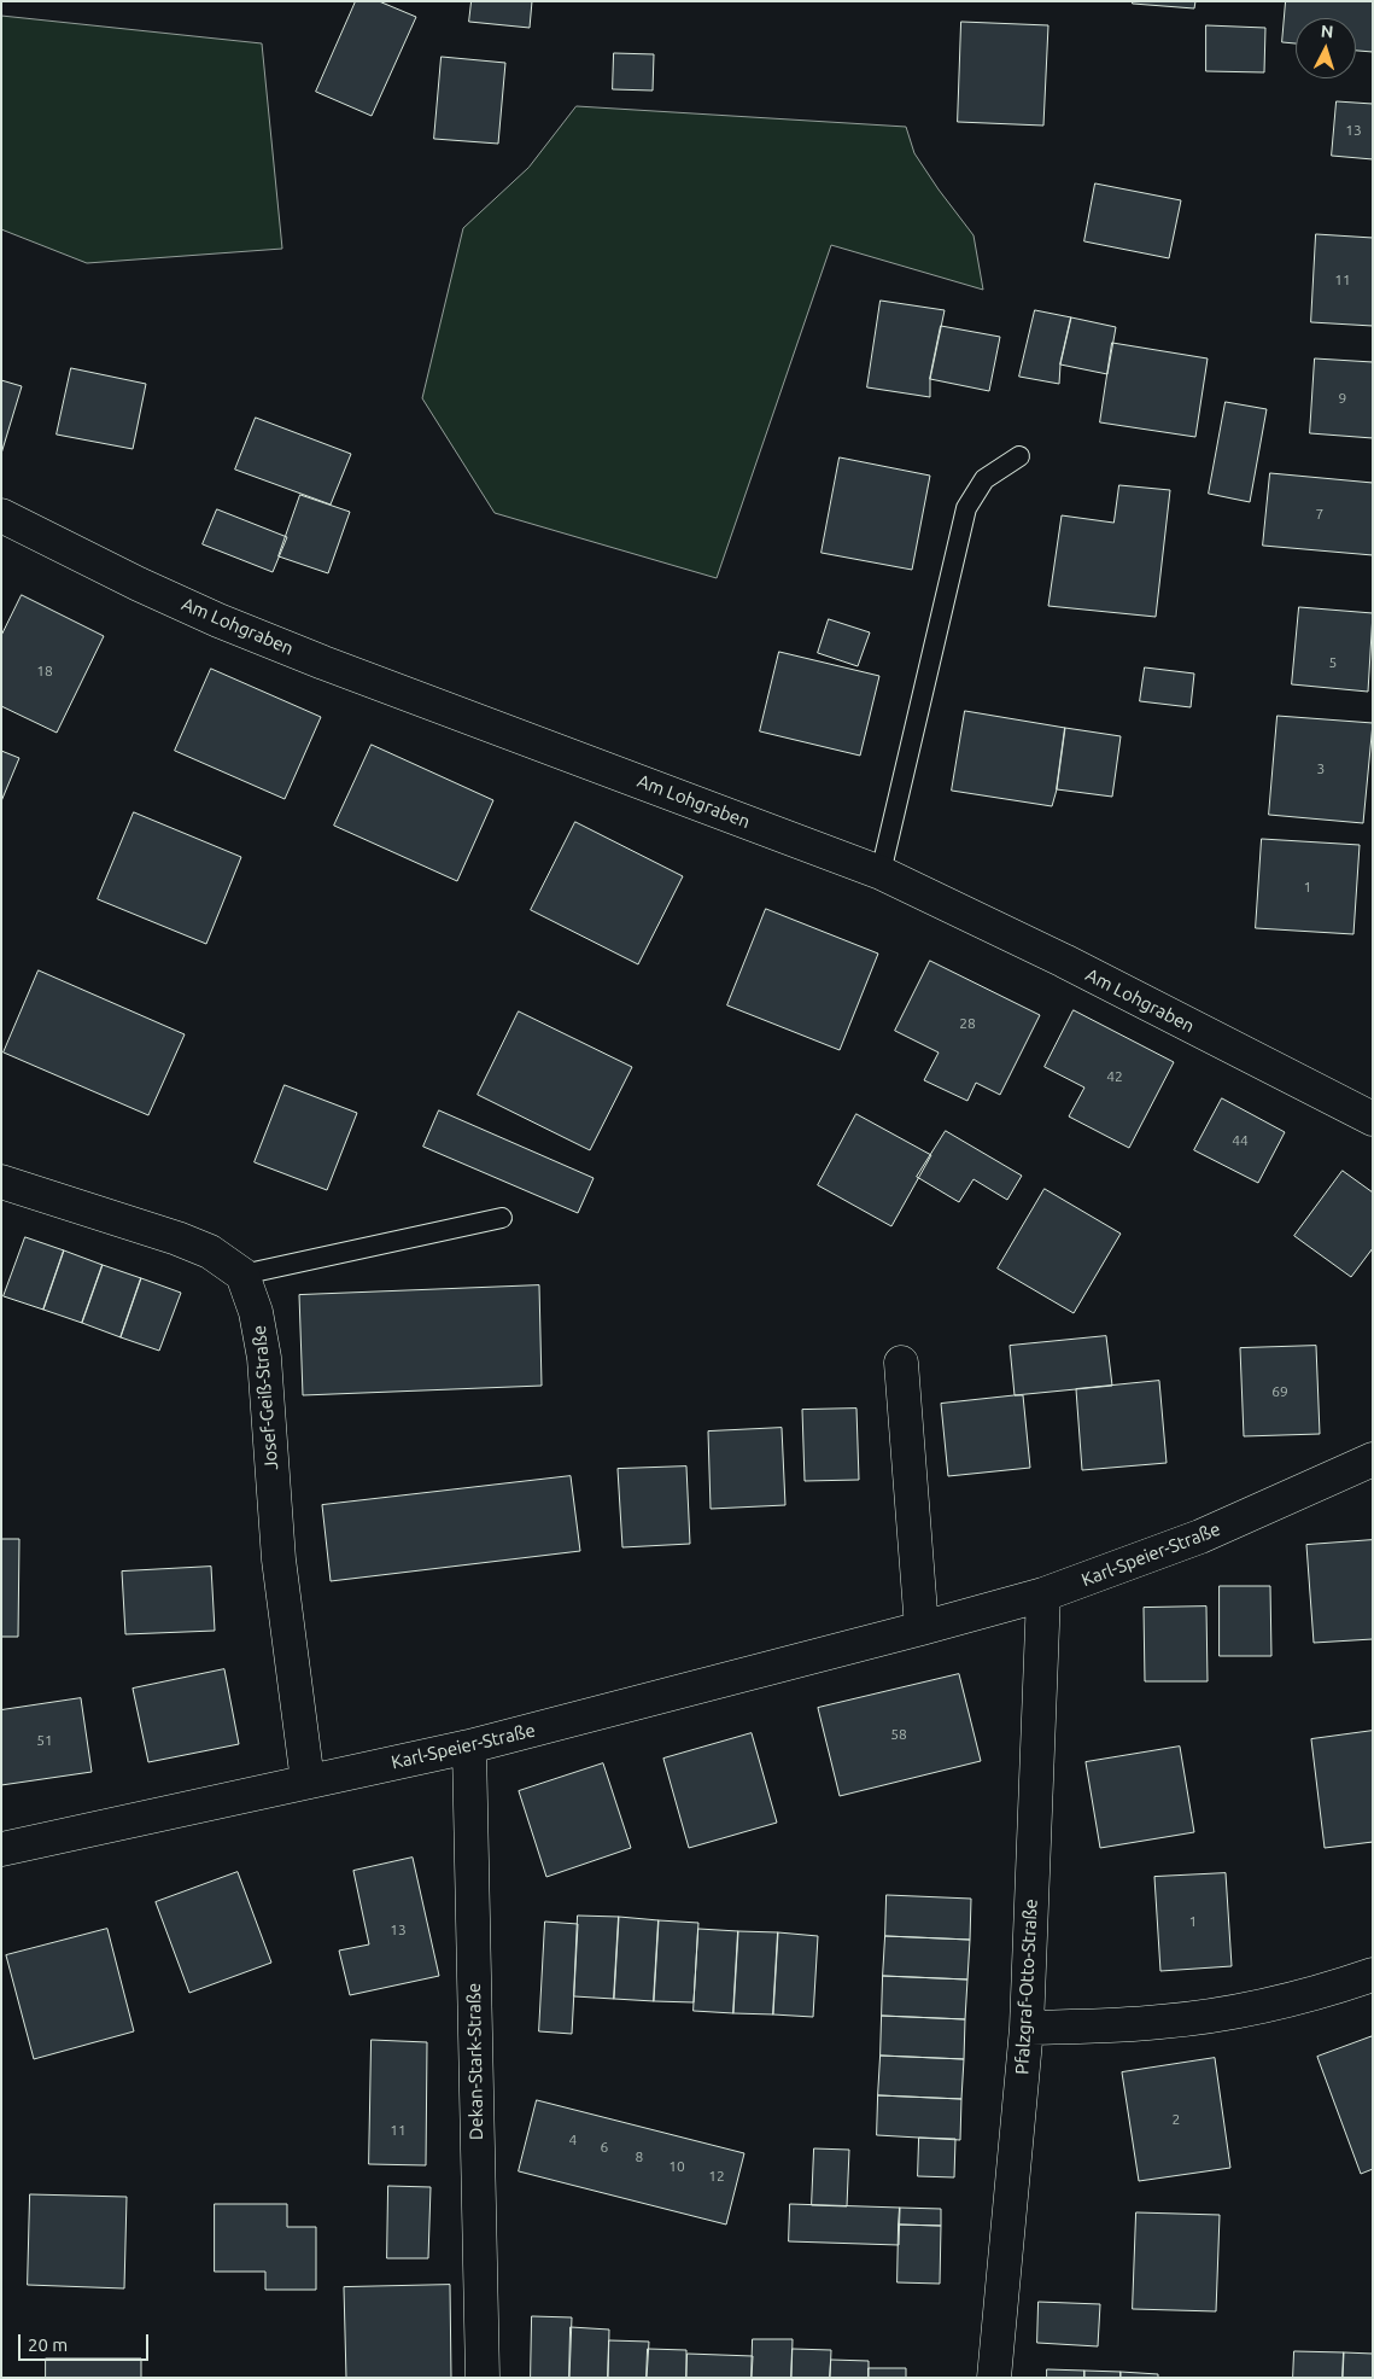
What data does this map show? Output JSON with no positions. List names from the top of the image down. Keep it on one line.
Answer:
{"streets":{"street":["Am Lohgraben","Josef-Geiß-Straße","Karl-Speier-Straße","Pfalzgraf-Otto-Straße","Dekan-Stark-Straße"]},"crossings":[["Josef-Geiß-Straße","Karl-Speier-Straße"],["Karl-Speier-Straße","Pfalzgraf-Otto-Straße"],["Karl-Speier-Straße","Dekan-Stark-Straße"]],"house_numbers":["13","11","9","7","5","18","3","1","28","42","44","69","58","51","1","13","2","11","4","6","8","10","12"],"scale_bar":"20 m","north":"top"}
